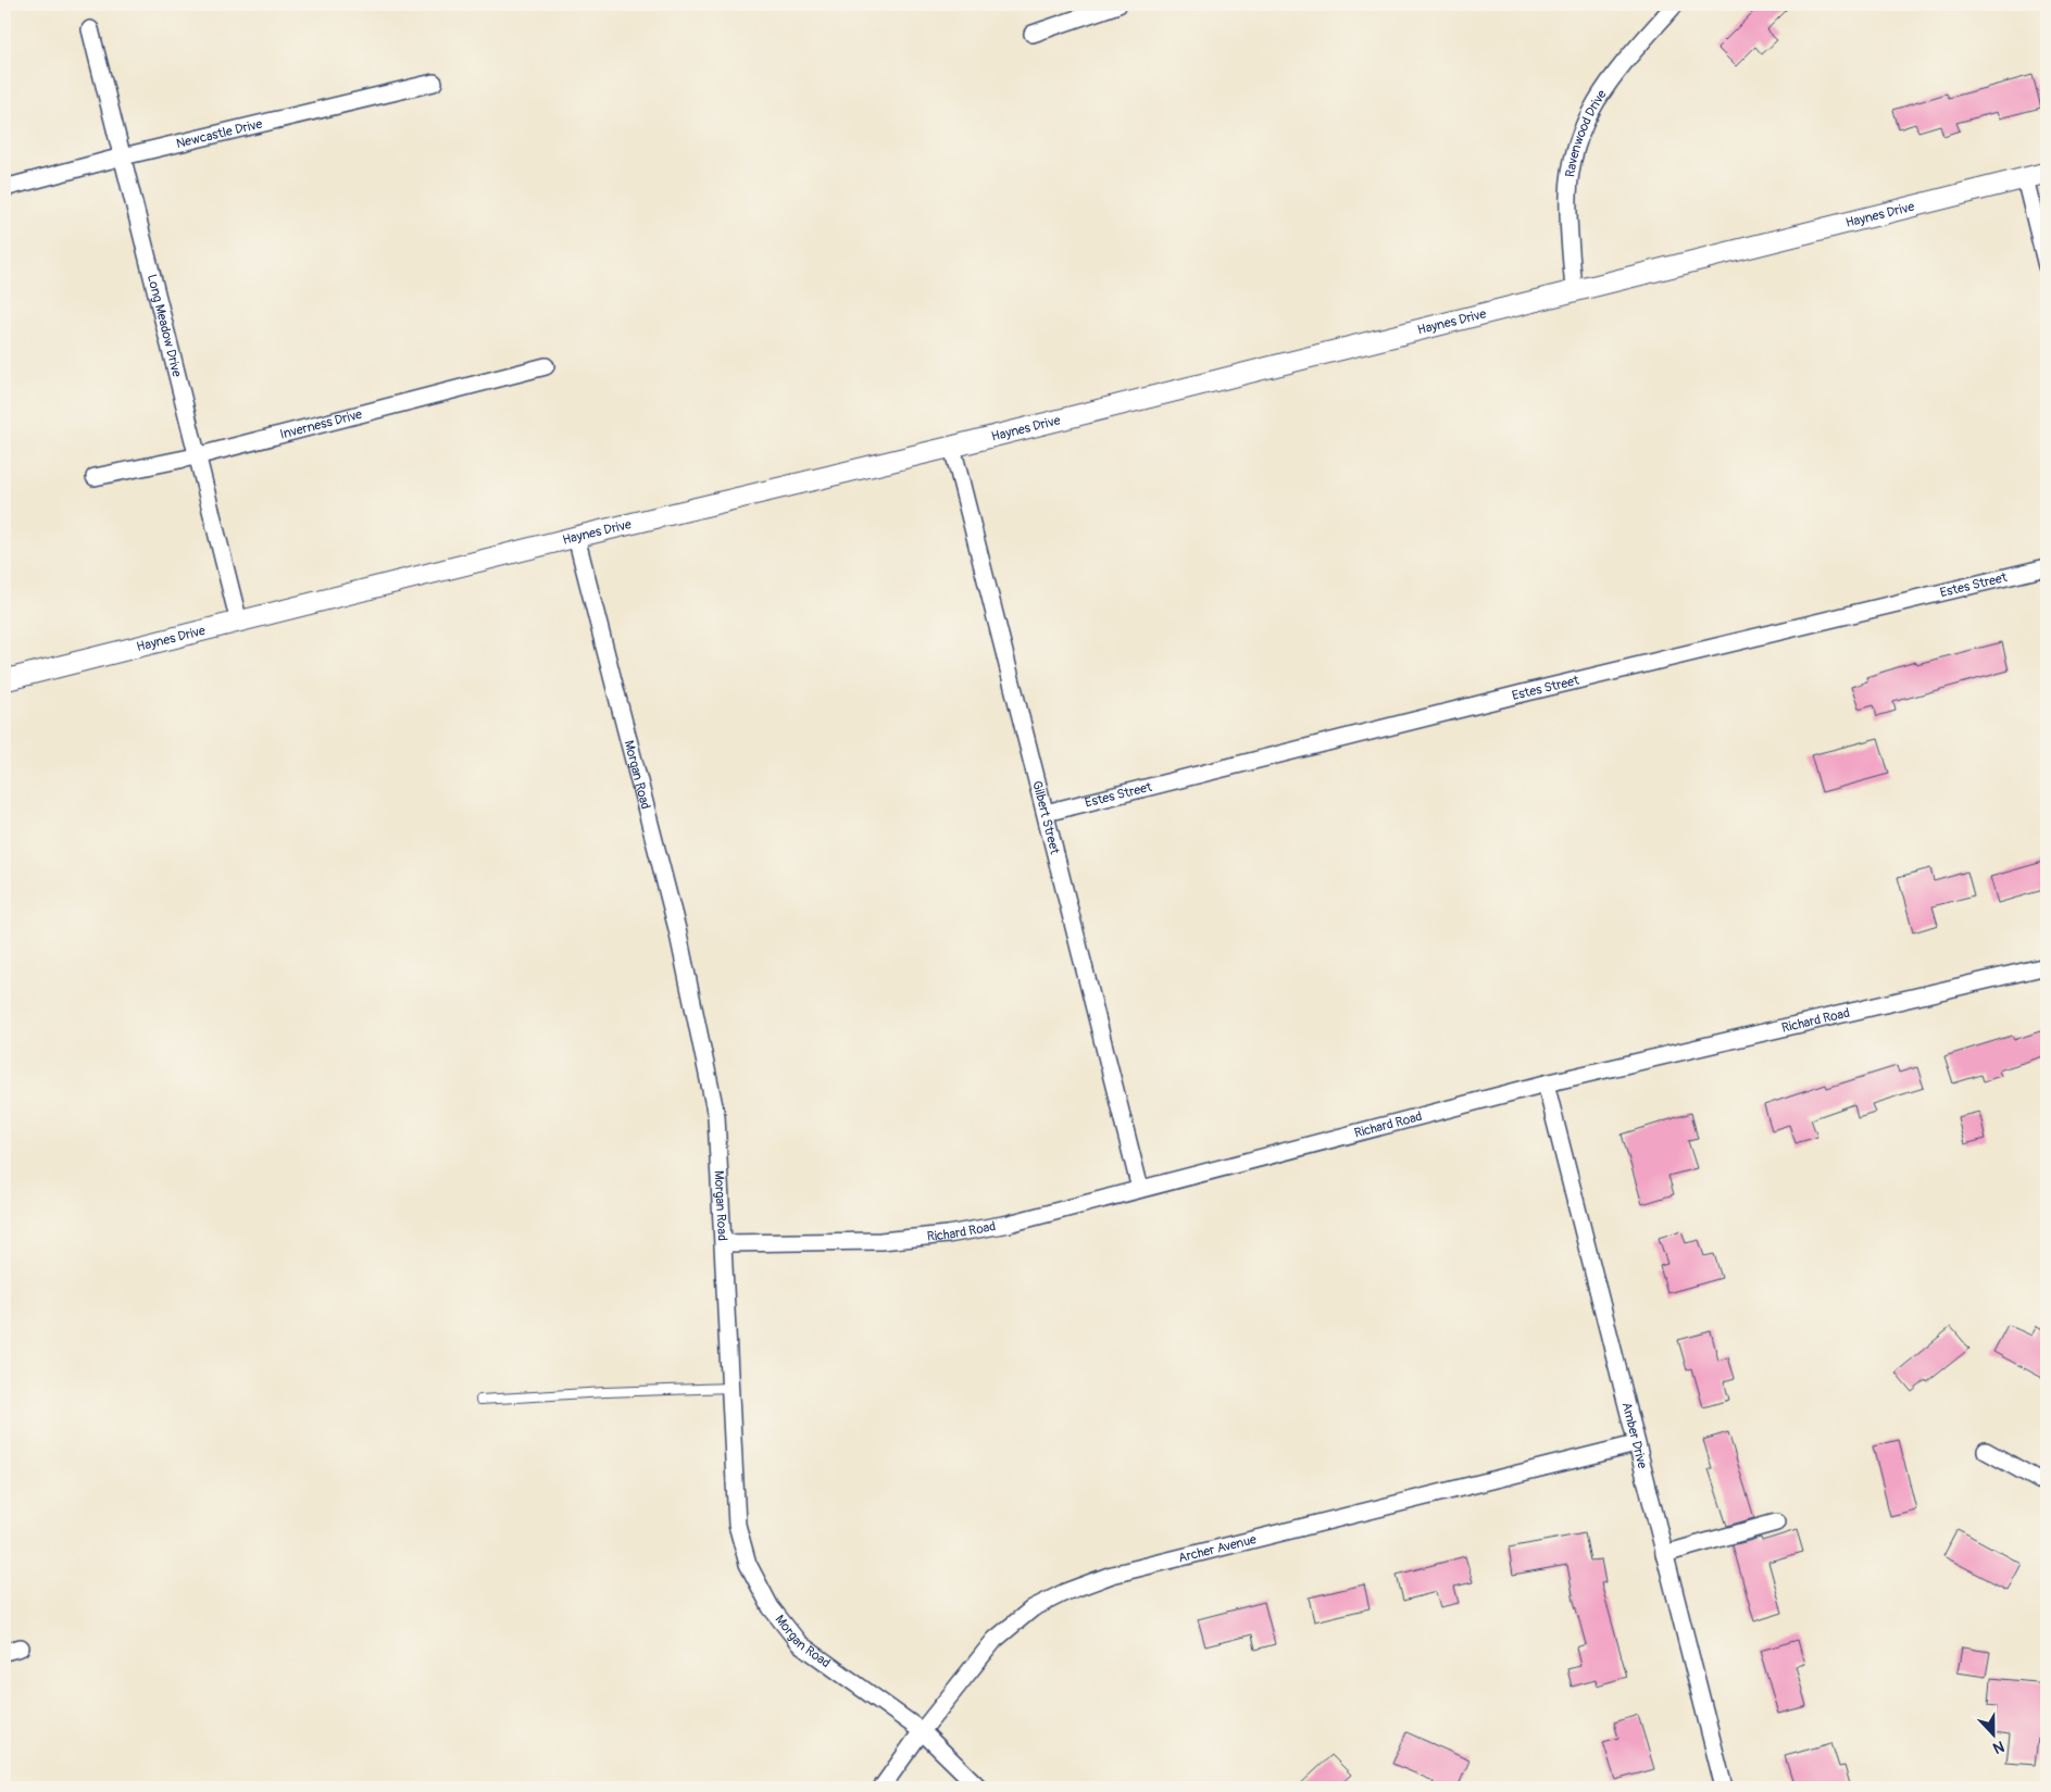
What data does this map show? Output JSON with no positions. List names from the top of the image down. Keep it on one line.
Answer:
{"streets":{"street":["Newcastle Drive","Ravenwood Drive","Haynes Drive","Long Meadow Drive","Inverness Drive","Estes Street","Morgan Road","Gilbert Street","Richard Road","Amber Drive","Archer Avenue"]},"crossings":[["Newcastle Drive","Long Meadow Drive"],["Ravenwood Drive","Haynes Drive"],["Haynes Drive","Long Meadow Drive"],["Haynes Drive","Morgan Road"],["Haynes Drive","Gilbert Street"],["Long Meadow Drive","Inverness Drive"],["Estes Street","Gilbert Street"],["Morgan Road","Richard Road"],["Morgan Road","Archer Avenue"],["Gilbert Street","Richard Road"],["Richard Road","Amber Drive"],["Amber Drive","Archer Avenue"]],"north":"bottom"}
